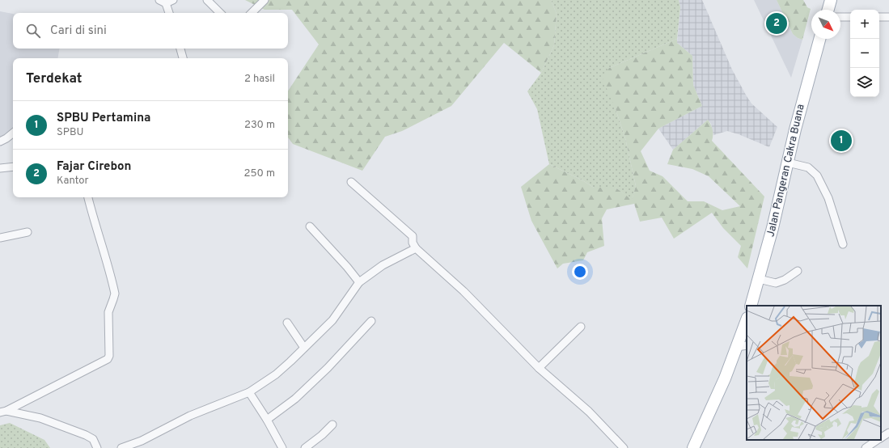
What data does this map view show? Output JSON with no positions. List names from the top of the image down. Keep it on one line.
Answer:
{"streets":{"main road":["Jalan Pangeran Cakra Buana"]},"north":"bottom right","page":{"map_buttons":["+","−"],"pins":["2","1"],"search":"Cari di sini","heading":["Terdekat","2 hasil"],"list":[{"mark":"1","name":"SPBU Pertamina","note":"SPBU","value":"230 m"},{"mark":"2","name":"Fajar Cirebon","note":"Kantor","value":"250 m"}]}}
